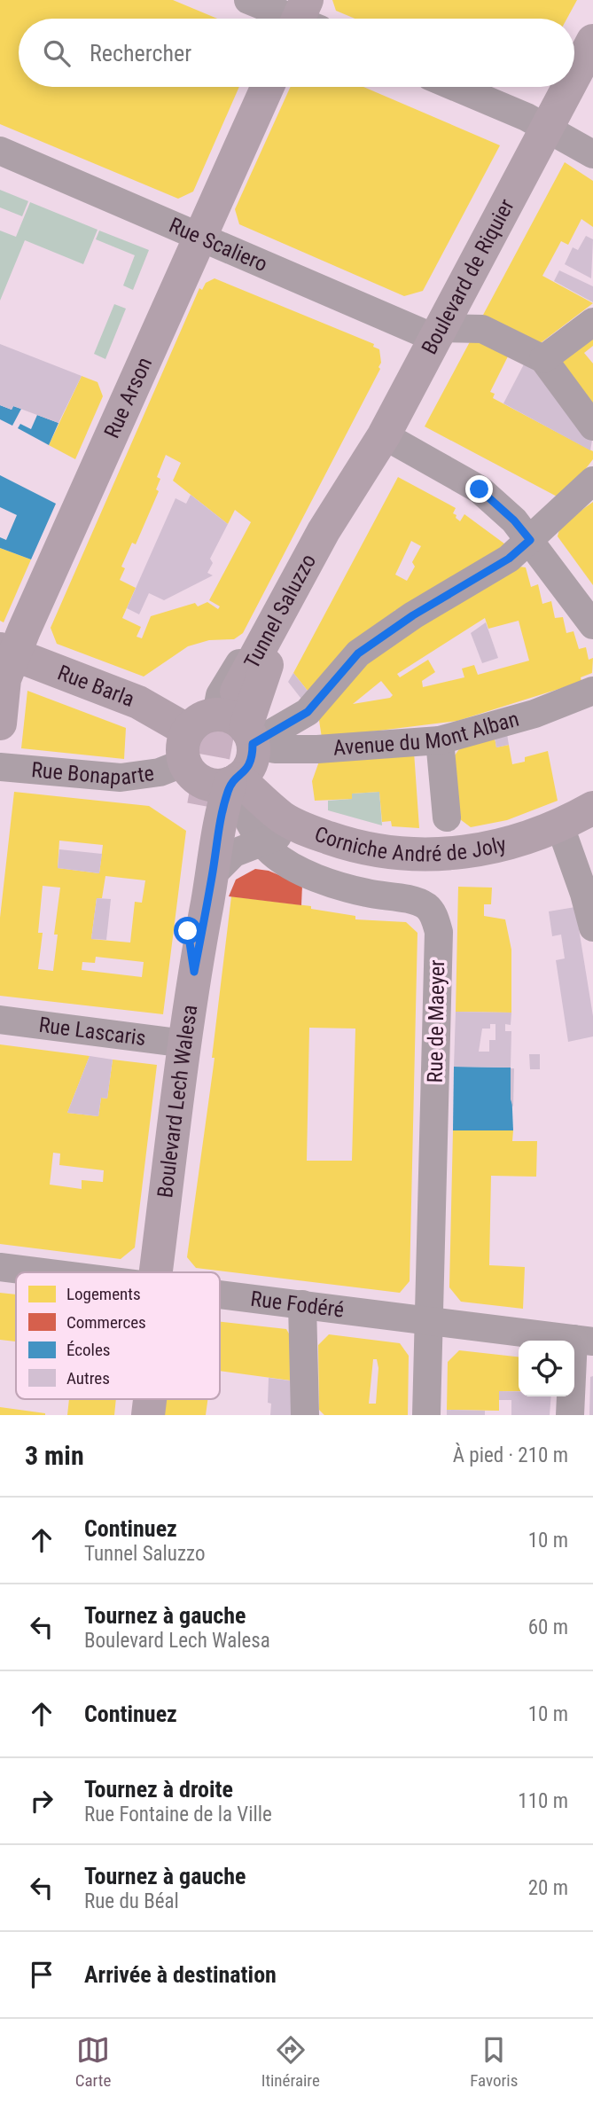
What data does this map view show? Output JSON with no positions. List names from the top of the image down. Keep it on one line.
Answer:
{"streets":{"main road":["Boulevard de Riquier","Rue Arson","Tunnel Saluzzo","Rue Barla","Corniche André de Joly","Boulevard Lech Walesa"],"street":["Rue Scaliero","Avenue du Mont Alban","Rue Bonaparte","Rue de Maeyer","Rue Lascaris","Rue Fodéré"]},"crossings":[["Rue Scaliero","Boulevard de Riquier"],["Rue Scaliero","Rue Arson"],["Boulevard de Riquier","Tunnel Saluzzo"],["Rue Arson","Rue Barla"],["Tunnel Saluzzo","Rue Barla"],["Tunnel Saluzzo","Avenue du Mont Alban"],["Tunnel Saluzzo","Rue Bonaparte"],["Tunnel Saluzzo","Corniche André de Joly"],["Tunnel Saluzzo","Rue de Maeyer"],["Tunnel Saluzzo","Boulevard Lech Walesa"],["Rue Barla","Avenue du Mont Alban"],["Rue Barla","Rue Bonaparte"],["Rue Barla","Corniche André de Joly"],["Rue Barla","Rue de Maeyer"],["Rue Barla","Boulevard Lech Walesa"],["Avenue du Mont Alban","Rue Bonaparte"],["Corniche André de Joly","Rue de Maeyer"],["Corniche André de Joly","Boulevard Lech Walesa"],["Rue de Maeyer","Boulevard Lech Walesa"],["Rue de Maeyer","Rue Fodéré"],["Rue Lascaris","Boulevard Lech Walesa"]],"legend":["Logements","Commerces","Écoles","Autres"],"page":{"search":"Rechercher","heading":["3 min","À pied · 210 m"],"list":[["Continuez","Tunnel Saluzzo","10 m"],["Tournez à gauche","Boulevard Lech Walesa","60 m"],["Continuez","10 m"],["Tournez à droite","Rue Fontaine de la Ville","110 m"],["Tournez à gauche","Rue du Béal","20 m"],"Arrivée à destination"],"nav":["Carte","Itinéraire","Favoris"]}}
